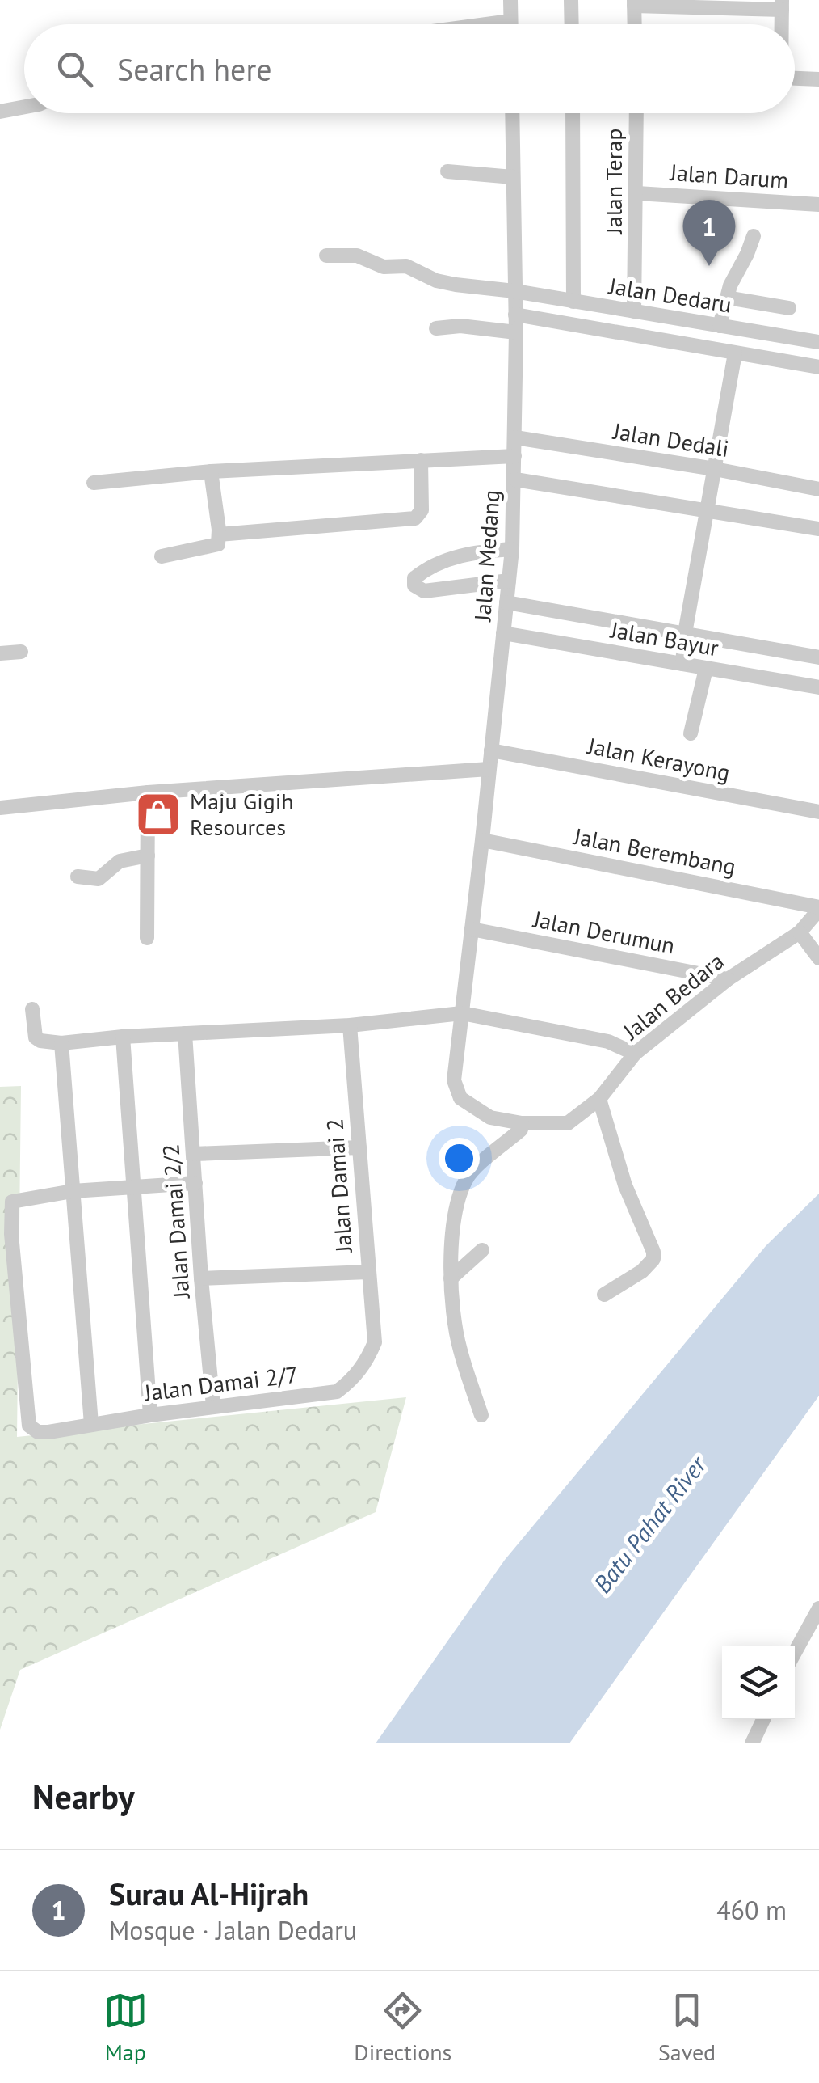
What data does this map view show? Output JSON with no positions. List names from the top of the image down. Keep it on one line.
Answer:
{"streets":{"street":["Jalan Darum","Jalan Terap","Jalan Dedaru","Jalan Dedali","Jalan Medang","Jalan Bayur","Jalan Kerayong","Jalan Berembang","Jalan Derumun","Jalan Bedara","Jalan Damai 2","Jalan Damai 2/2","Jalan Damai 2/7"]},"crossings":[["Jalan Darum","Jalan Terap"],["Jalan Terap","Jalan Dedaru"],["Jalan Dedaru","Jalan Medang"],["Jalan Dedali","Jalan Medang"],["Jalan Medang","Jalan Bayur"],["Jalan Medang","Jalan Kerayong"],["Jalan Medang","Jalan Berembang"],["Jalan Medang","Jalan Derumun"],["Jalan Medang","Jalan Bedara"],["Jalan Berembang","Jalan Bedara"],["Jalan Derumun","Jalan Bedara"],["Jalan Damai 2","Jalan Damai 2/7"],["Jalan Damai 2/2","Jalan Damai 2/7"]],"water":["Batu Pahat River"],"places":{"shop":["Maju Gigih Resources"]},"page":{"search":"Search here","pins":"1","heading":"Nearby","list":[{"mark":"1","name":"Surau Al-Hijrah","note":"Mosque · Jalan Dedaru","value":"460 m"}],"nav":["Map","Directions","Saved"]}}
